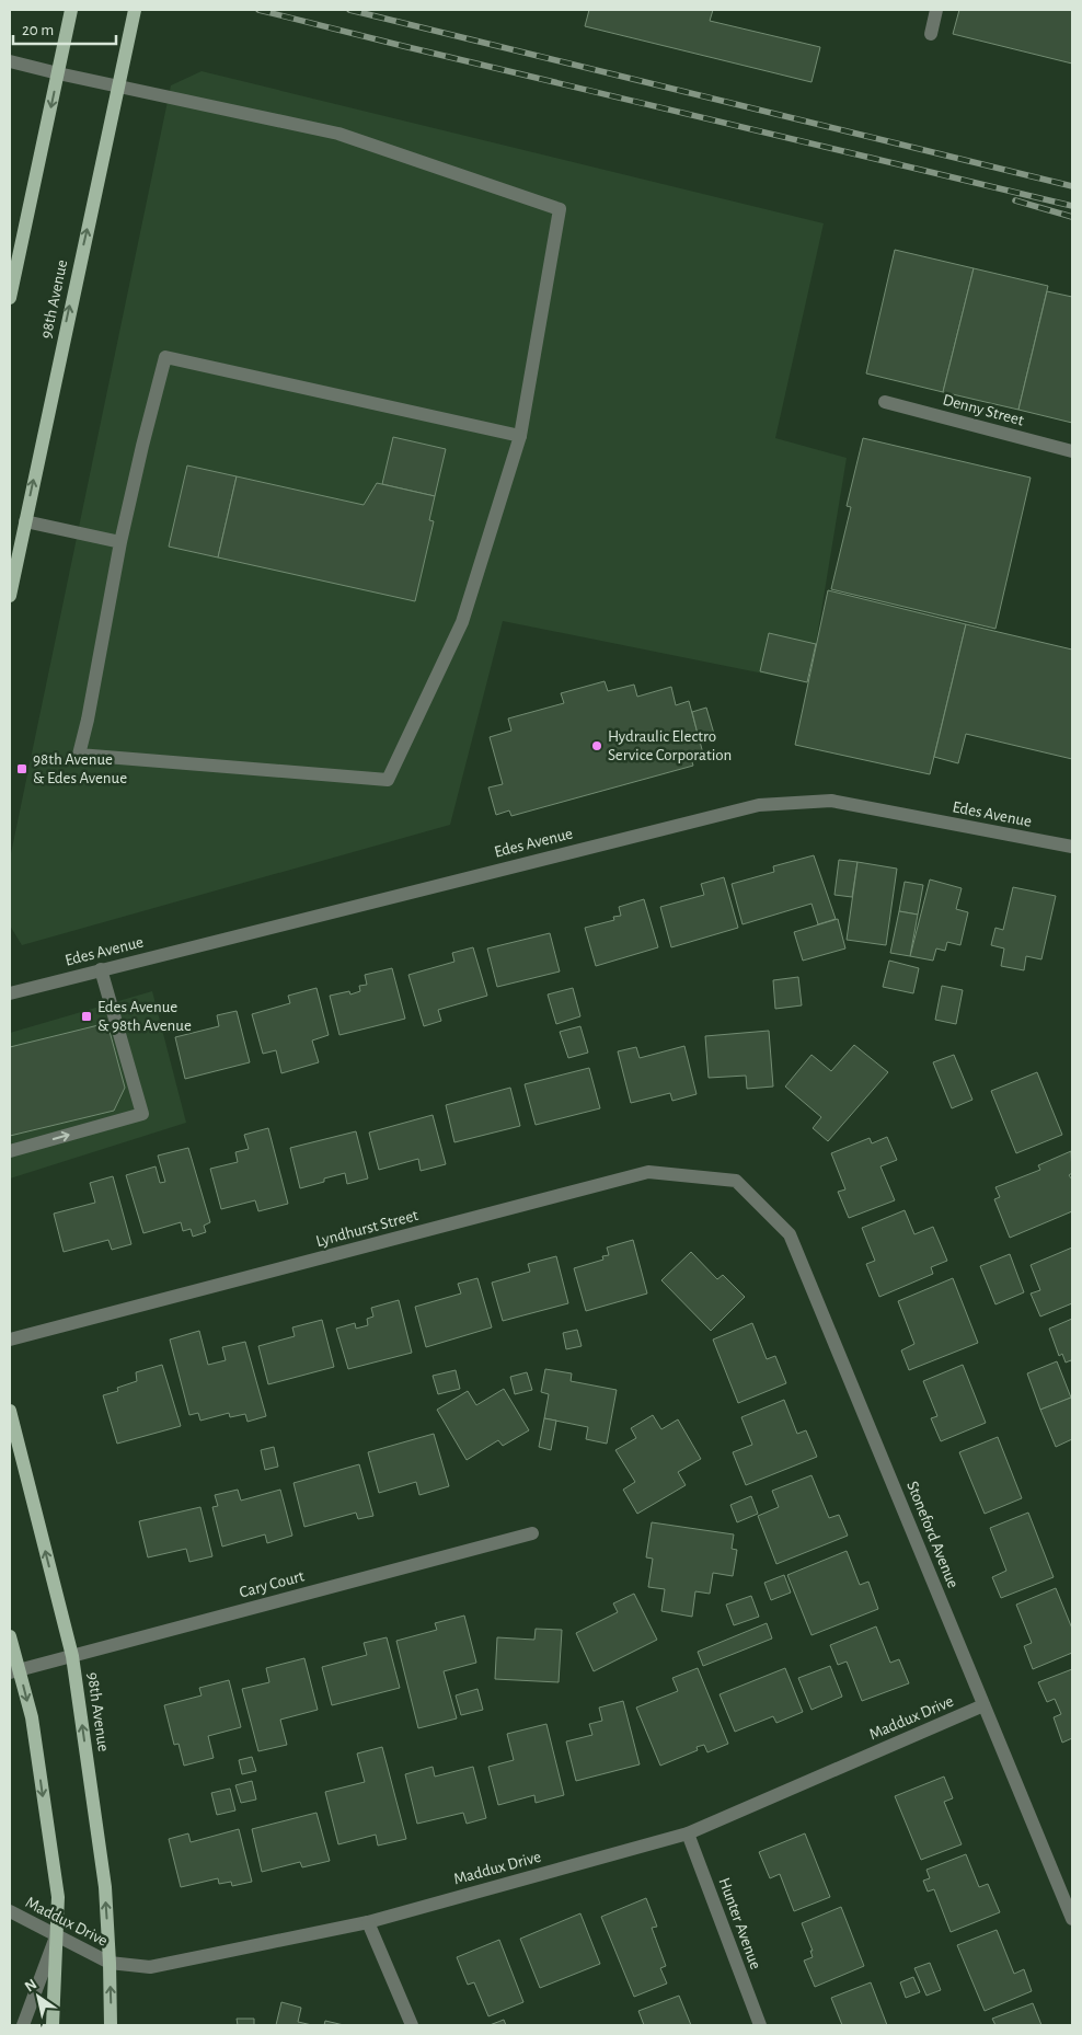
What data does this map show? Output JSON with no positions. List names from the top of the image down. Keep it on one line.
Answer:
{"streets":{"main road":["98th Avenue"],"street":["Denny Street","Edes Avenue","Lyndhurst Street","Stoneford Avenue","Cary Court","Maddux Drive","Hunter Avenue"]},"crossings":[["98th Avenue","Cary Court"],["98th Avenue","Maddux Drive"],["Lyndhurst Street","Stoneford Avenue"],["Stoneford Avenue","Maddux Drive"],["Maddux Drive","Hunter Avenue"]],"places":{"other":["Hydraulic Electro Service Corporation"],"transit":["98th Avenue & Edes Avenue","Edes Avenue & 98th Avenue"]},"scale_bar":"20 m","north":"top left"}
